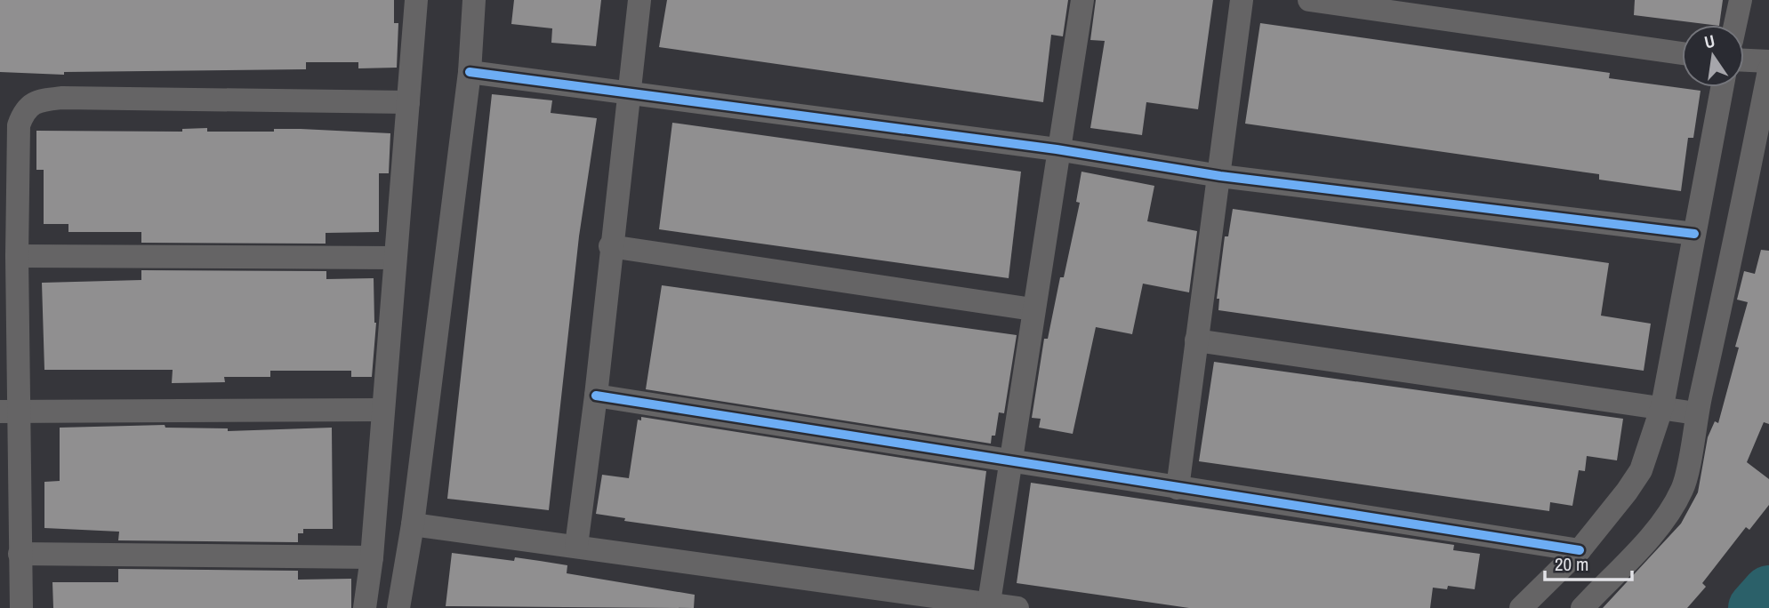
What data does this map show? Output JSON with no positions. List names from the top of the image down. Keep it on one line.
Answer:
{"scale_bar":"20 m","north":"top"}
